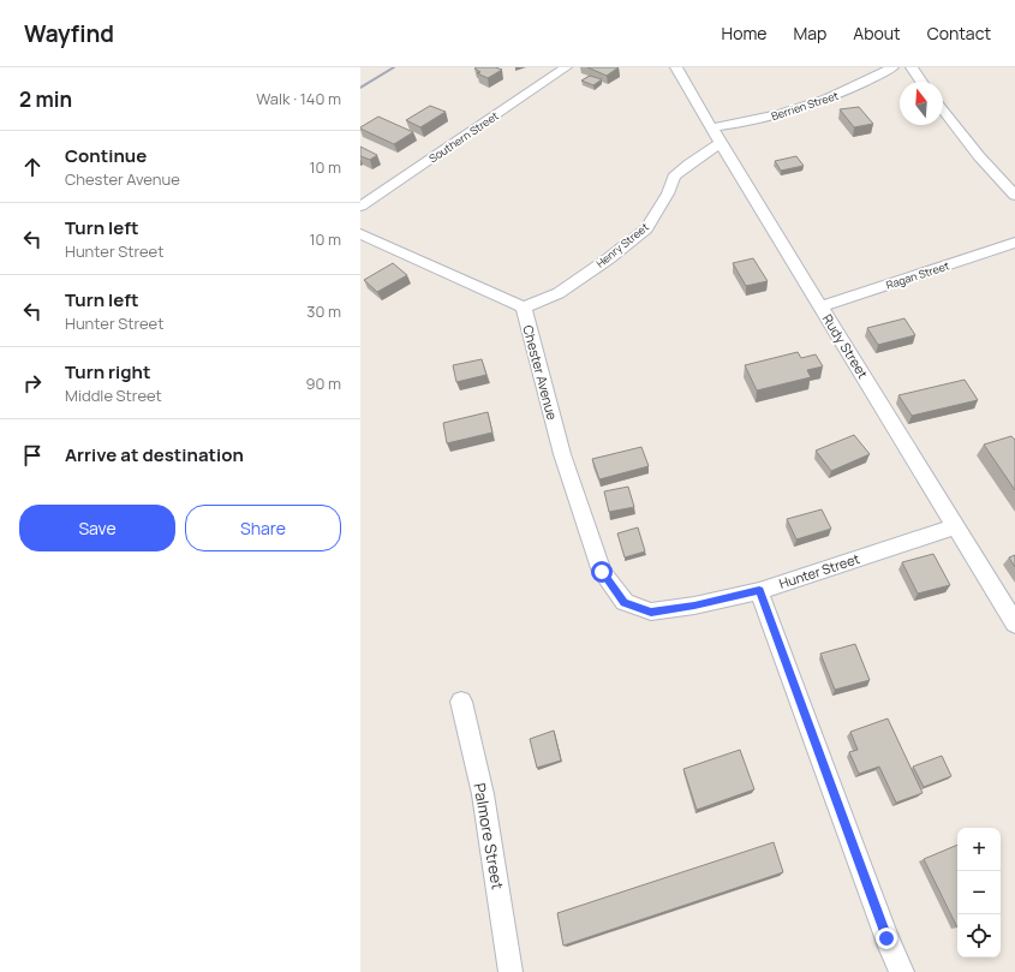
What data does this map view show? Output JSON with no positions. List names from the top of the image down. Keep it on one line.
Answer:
{"streets":{"street":["Berrien Street","Southern Street","Henry Street","Ragan Street","Rudy Street","Chester Avenue","Hunter Street","Palmore Street"]},"crossings":[["Berrien Street","Rudy Street"],["Henry Street","Rudy Street"],["Henry Street","Chester Avenue"],["Ragan Street","Rudy Street"],["Rudy Street","Hunter Street"],["Chester Avenue","Hunter Street"]],"north":"top","page":{"header":"Wayfind","nav":["Home","Map","About","Contact"],"heading":["2 min","Walk · 140 m"],"list":[["Continue","Chester Avenue","10 m"],["Turn left","Hunter Street","10 m"],["Turn left","Hunter Street","30 m"],["Turn right","Middle Street","90 m"],"Arrive at destination"],"buttons":["Save","Share"],"map_buttons":["+","−"]}}
